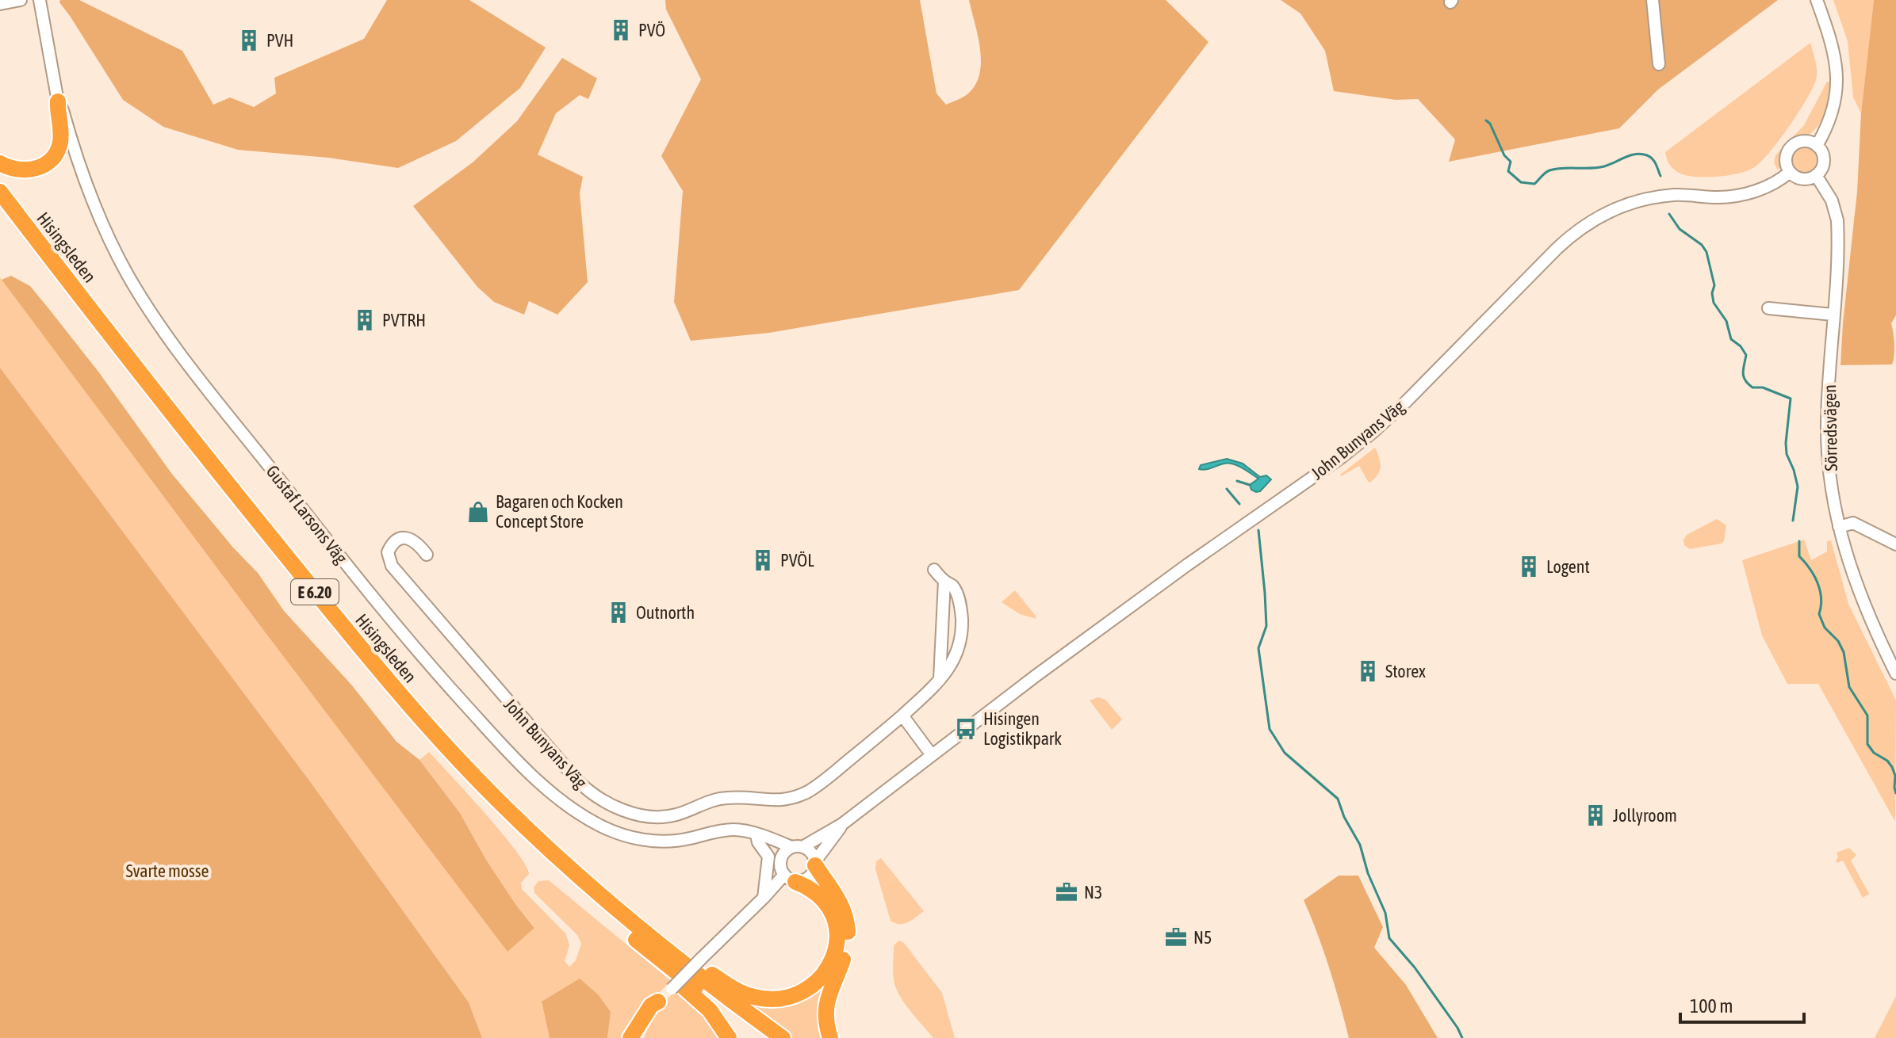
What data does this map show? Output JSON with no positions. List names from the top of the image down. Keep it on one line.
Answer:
{"streets":{"highway":["Hisingsleden","E 6.20"],"street":["Sörredsvägen","John Bunyans Väg","Gustaf Larsons Väg"]},"crossings":[["Sörredsvägen","John Bunyans Väg"],["John Bunyans Väg","Gustaf Larsons Väg"]],"parks":["Svarte mosse"],"places":{"building":["PVÖ","PVH","PVTRH","PVÖL","Logent","Outnorth","Storex","Jollyroom"],"shop":["Bagaren och Kocken Concept Store"],"bus stop":["Hisingen Logistikpark"],"office":["N3","N5"]},"scale_bar":"100 m"}
